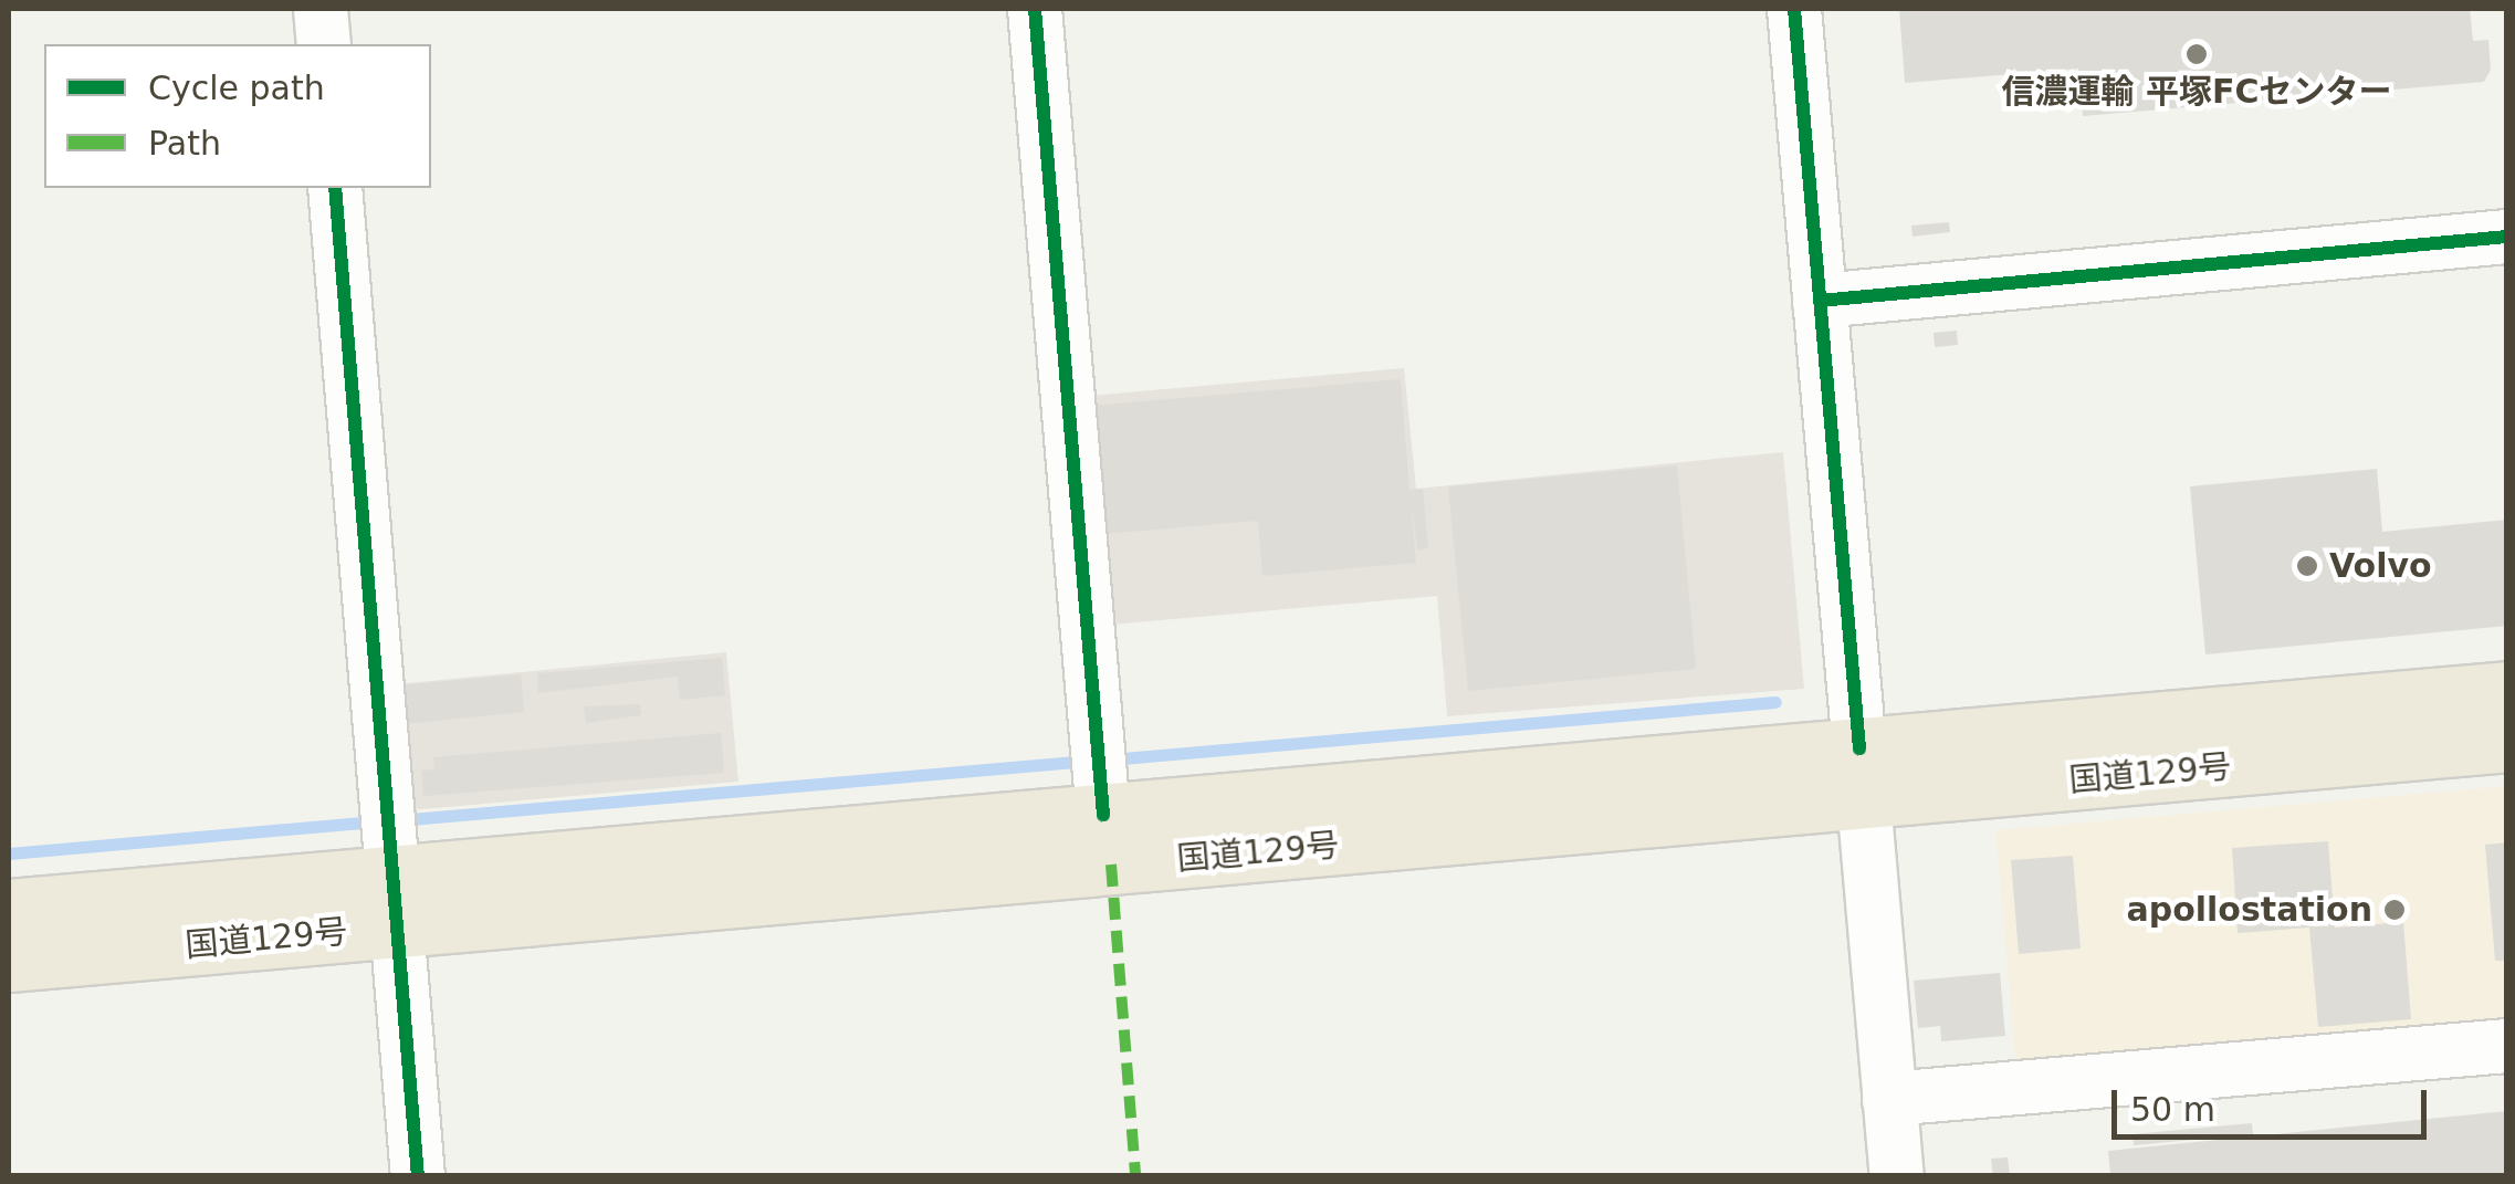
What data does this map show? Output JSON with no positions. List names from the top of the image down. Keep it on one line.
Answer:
{"streets":{"highway":["国道129号"]},"places":["信濃運輸 平塚FCセンター","Volvo","apollostation"],"legend":["Cycle path","Path"],"scale_bar":"50 m"}
